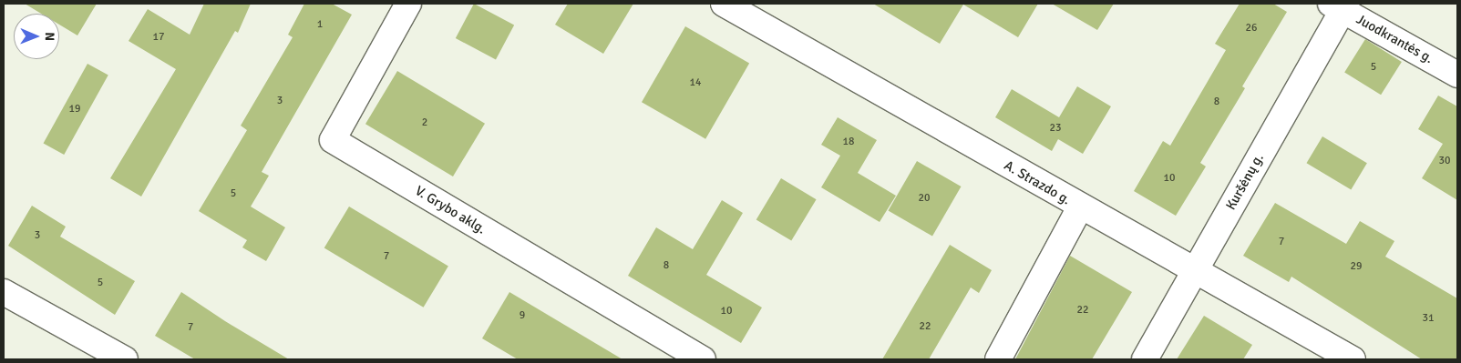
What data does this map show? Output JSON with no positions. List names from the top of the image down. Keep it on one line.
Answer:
{"streets":{"street":["Juodkrantės g.","Kuršėnų g.","A. Strazdo g.","V. Grybo aklg."]},"crossings":[["Juodkrantės g.","Kuršėnų g."],["Kuršėnų g.","A. Strazdo g."]],"house_numbers":["1","26","17","5","14","3","8","19","2","23","18","30","10","5","20","3","7","7","8","29","5","22","10","9","31","22","7"],"north":"right"}
